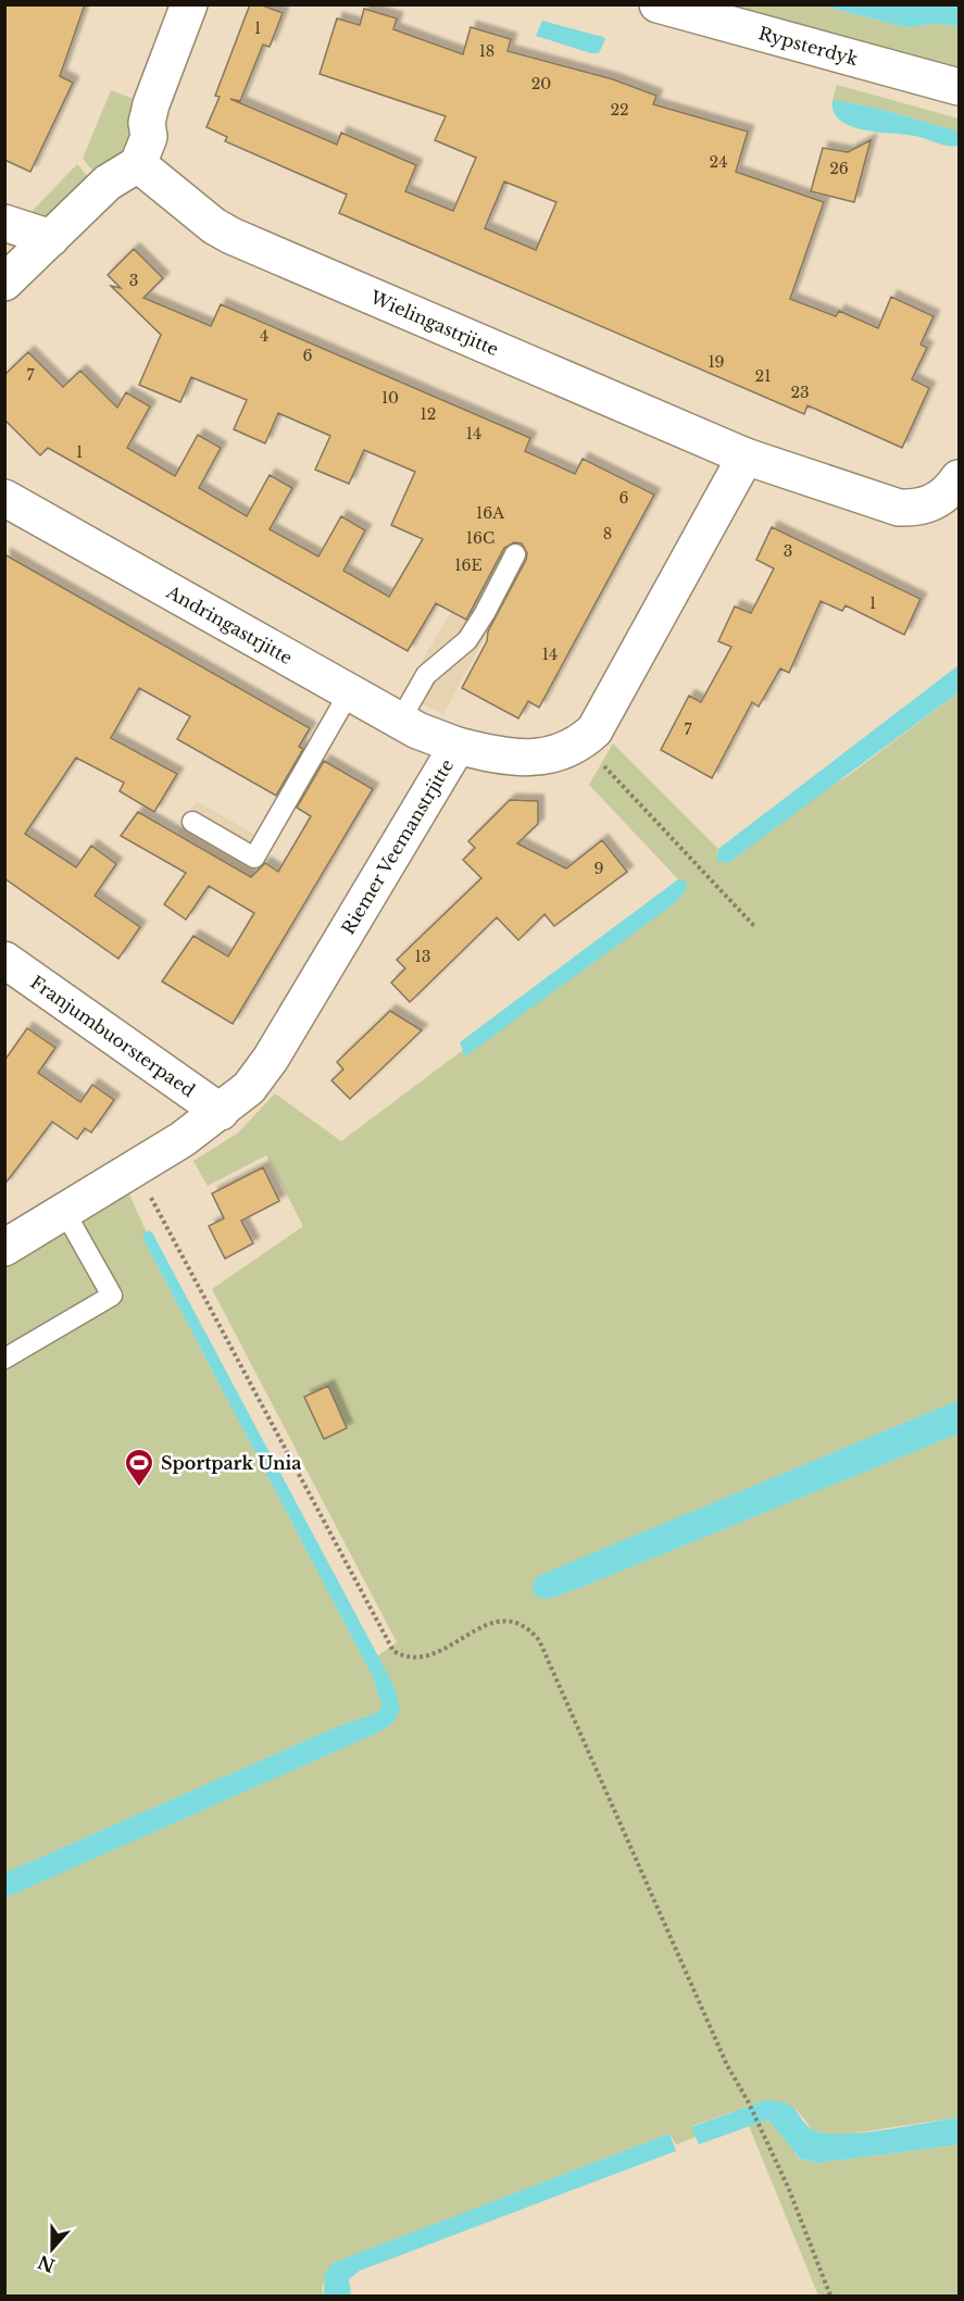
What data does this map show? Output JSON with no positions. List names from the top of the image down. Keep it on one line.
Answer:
{"streets":{"street":["Rypsterdyk","Wielingastrjitte","Andringastrjitte","Riemer Veemanstrjitte","Franjumbuorsterpaed"]},"crossings":[["Wielingastrjitte","Riemer Veemanstrjitte"],["Andringastrjitte","Riemer Veemanstrjitte"],["Riemer Veemanstrjitte","Franjumbuorsterpaed"]],"places":{"sports":["Sportpark Unia"]},"house_numbers":["1","18","20","22","24","26","3","4","6","19","7","21","23","10","12","14","1","6","16A","8","16C","3","16E","1","14","7","9","13"],"north":"bottom"}
